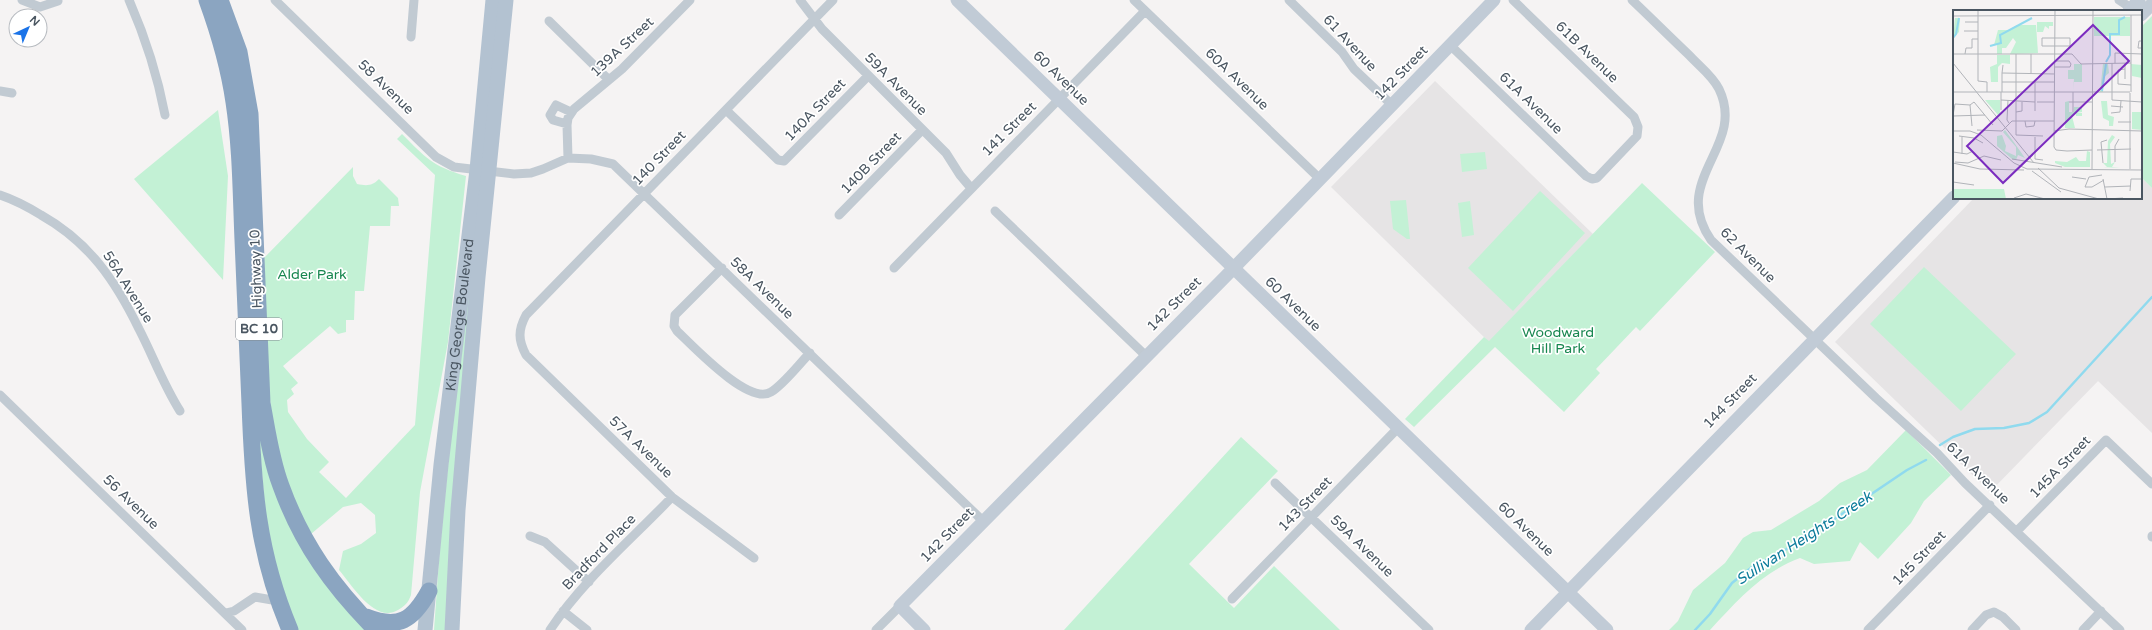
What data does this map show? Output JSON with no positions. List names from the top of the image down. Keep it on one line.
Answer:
{"streets":{"highway":["Highway 10","BC 10"],"main road":["King George Boulevard"],"street":["61 Avenue","139A Street","61B Avenue","142 Street","60 Avenue","60A Avenue","59A Avenue","58 Avenue","61A Avenue","140A Street","141 Street","140 Street","140B Street","62 Avenue","56A Avenue","58A Avenue","144 Street","57A Avenue","145A Street","56 Avenue","143 Street","Bradford Place","145 Street"]},"crossings":[["61 Avenue","142 Street"],["139A Street","58A Avenue"],["61B Avenue","61A Avenue"],["142 Street","60 Avenue"],["142 Street","60A Avenue"],["142 Street","61A Avenue"],["142 Street","58A Avenue"],["60 Avenue","141 Street"],["60 Avenue","144 Street"],["60 Avenue","143 Street"],["60A Avenue","141 Street"],["59A Avenue","140A Street"],["59A Avenue","141 Street"],["59A Avenue","140 Street"],["59A Avenue","140B Street"],["59A Avenue","143 Street"],["58 Avenue","58A Avenue"],["58 Avenue","King George Boulevard"],["61A Avenue","62 Avenue"],["61A Avenue","144 Street"],["61A Avenue","145A Street"],["61A Avenue","145 Street"],["140A Street","140 Street"],["140 Street","58A Avenue"],["140 Street","57A Avenue"],["62 Avenue","144 Street"],["58A Avenue","King George Boulevard"],["57A Avenue","Bradford Place"]],"water":["Sullivan Heights Creek"],"parks":["Alder Park","Woodward Hill Park"],"north":"top right"}
